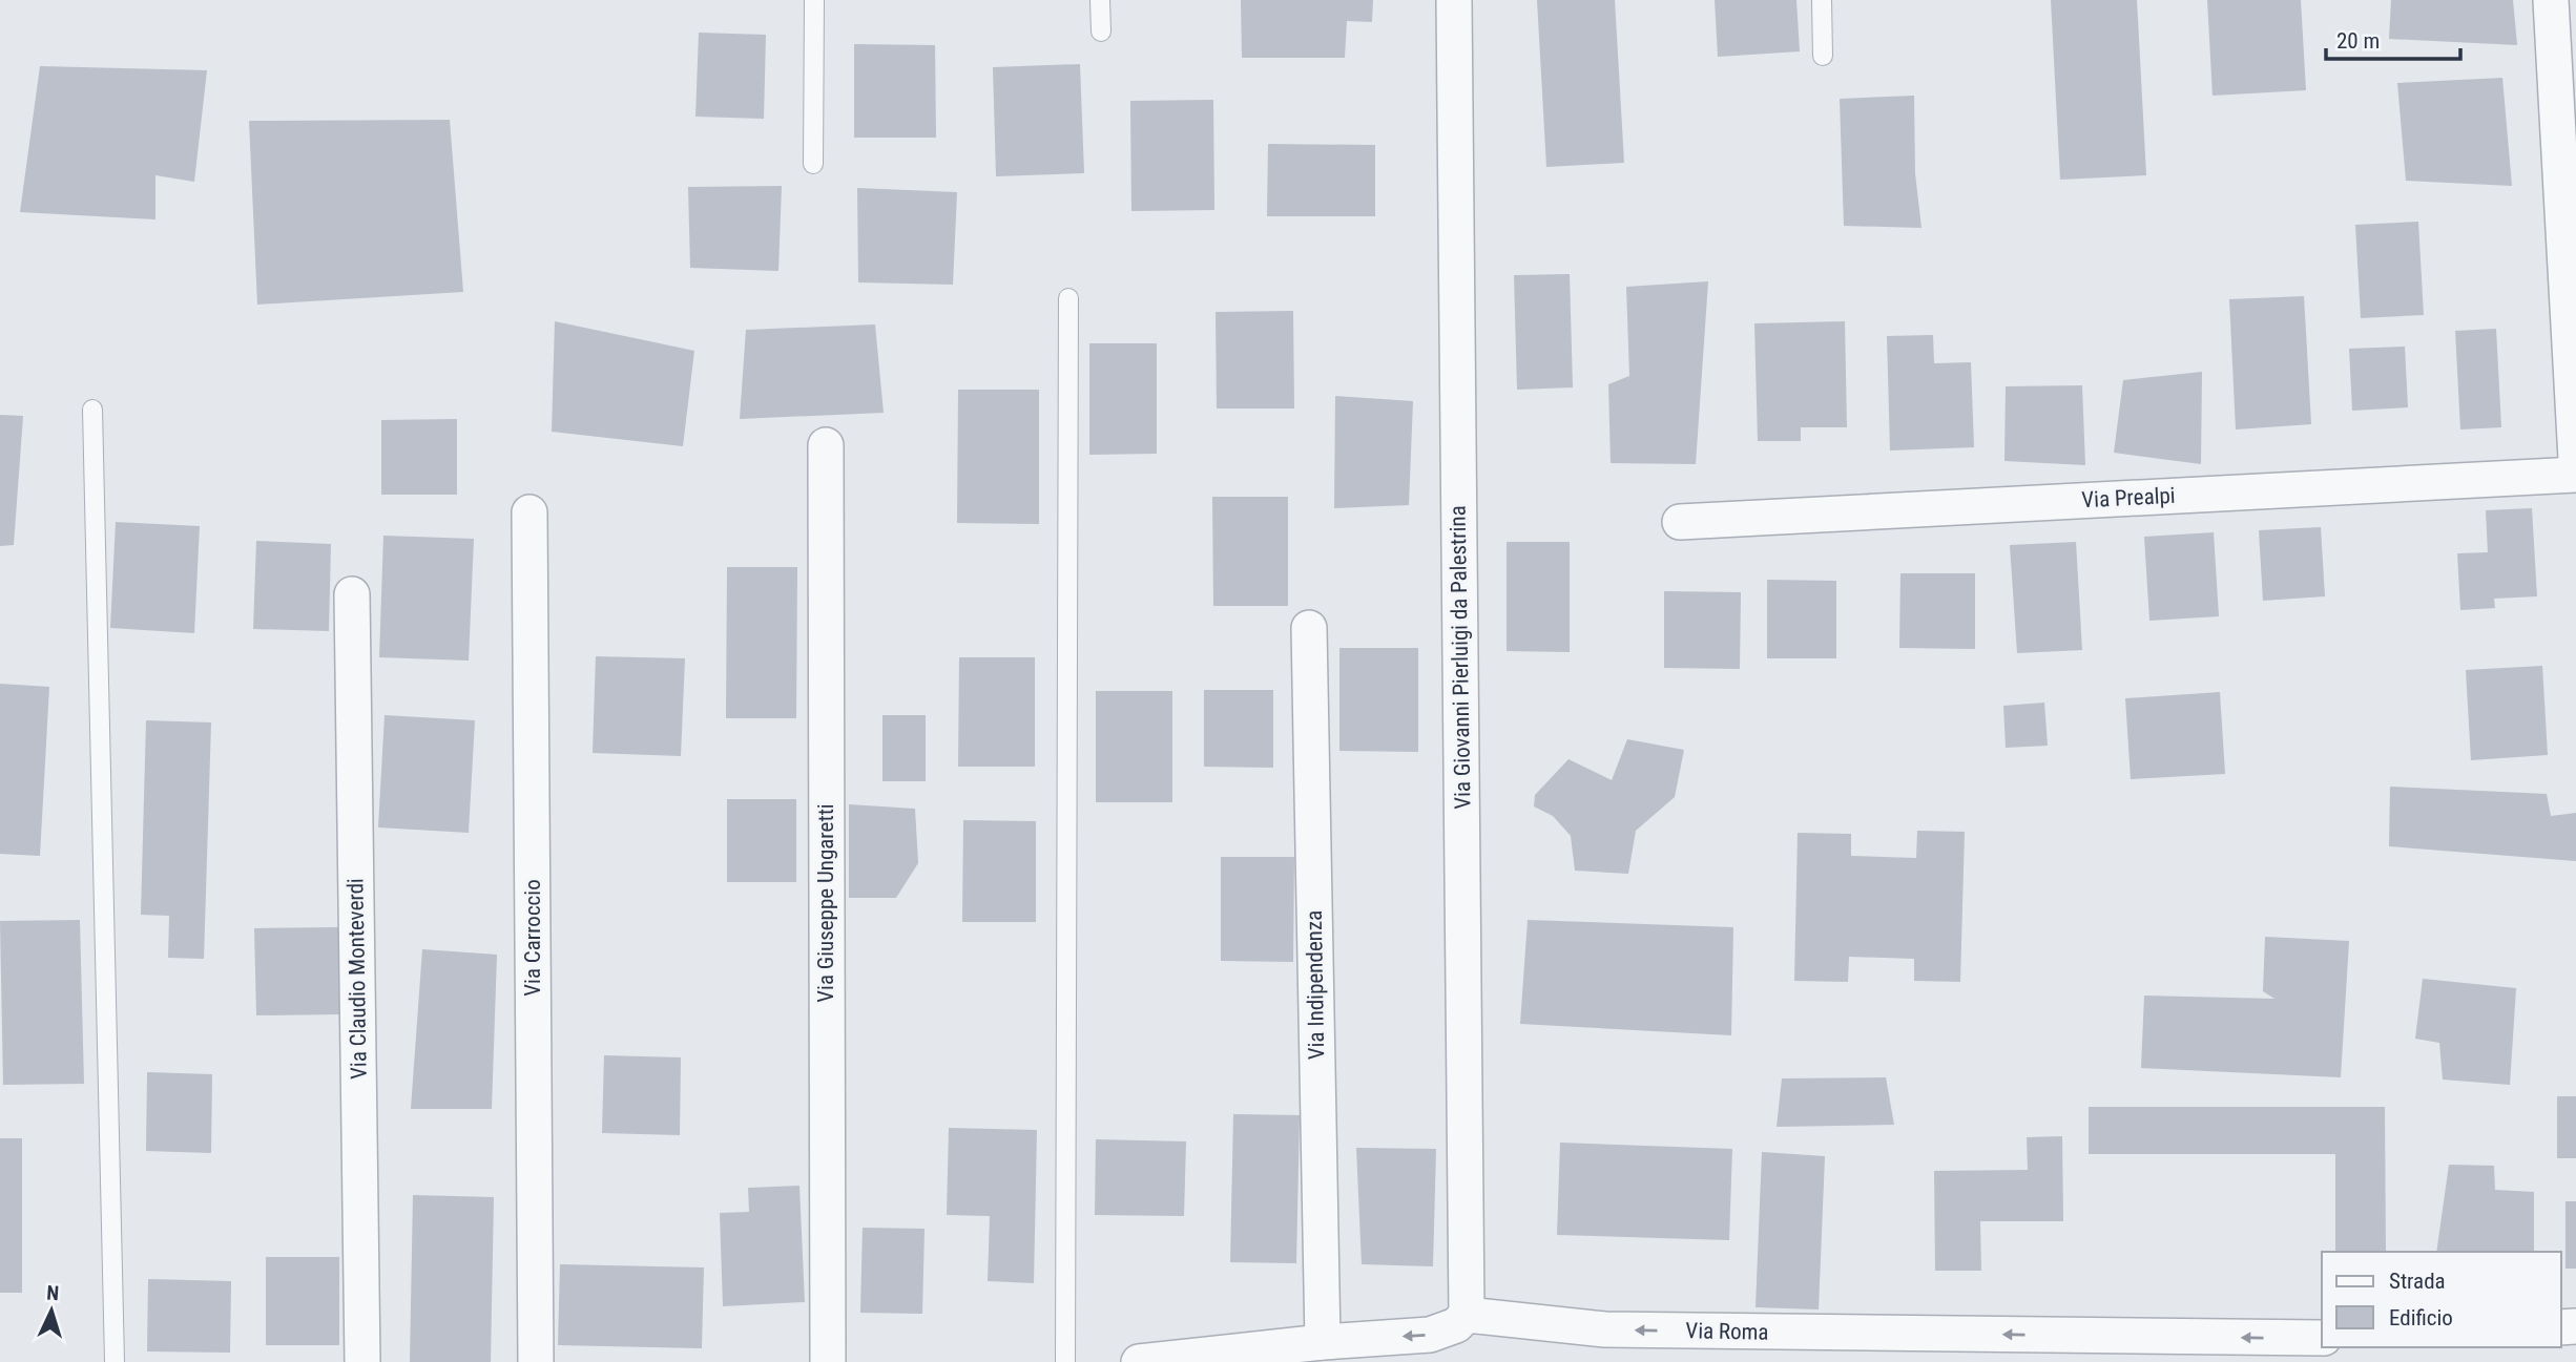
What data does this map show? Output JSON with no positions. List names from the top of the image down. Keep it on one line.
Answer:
{"streets":{"street":["Via Prealpi","Via Giovanni Pierluigi da Palestrina","Via Giuseppe Ungaretti","Via Carroccio","Via Claudio Monteverdi","Via Indipendenza","Via Roma"]},"crossings":[["Via Giovanni Pierluigi da Palestrina","Via Roma"]],"one_way":["Via Roma"],"legend":["Strada","Edificio"],"scale_bar":"20 m","north":"top"}
